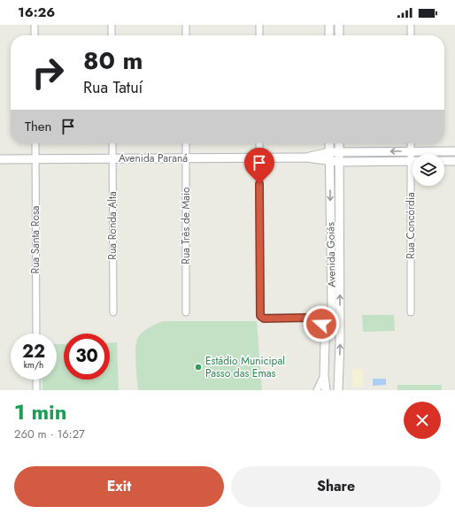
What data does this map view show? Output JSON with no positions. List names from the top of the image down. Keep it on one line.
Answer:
{"streets":{"street":["Avenida Paraná","Rua Ronda Alta","Rua Três de Maio","Rua Concórdia","Rua Santa Rosa","Avenida Goiás"]},"crossings":[["Avenida Paraná","Rua Ronda Alta"],["Avenida Paraná","Rua Três de Maio"],["Avenida Paraná","Rua Concórdia"],["Avenida Paraná","Rua Santa Rosa"],["Avenida Paraná","Avenida Goiás"]],"places":["Estádio Municipal Passo das Emas"],"page":{"status":"16:26","turn":["80 m","Rua Tatuí"],"then":"Then","speed":"22 km/h","limit":"30","heading":["1 min","260 m · 16:27"],"buttons":["Exit","Share"]}}
